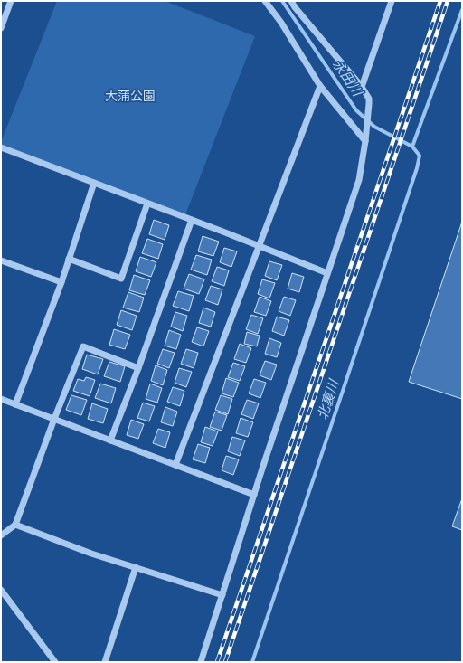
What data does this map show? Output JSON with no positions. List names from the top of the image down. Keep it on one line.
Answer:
{"water":["永田川","北裏川"],"parks":["大蒲公園"]}
